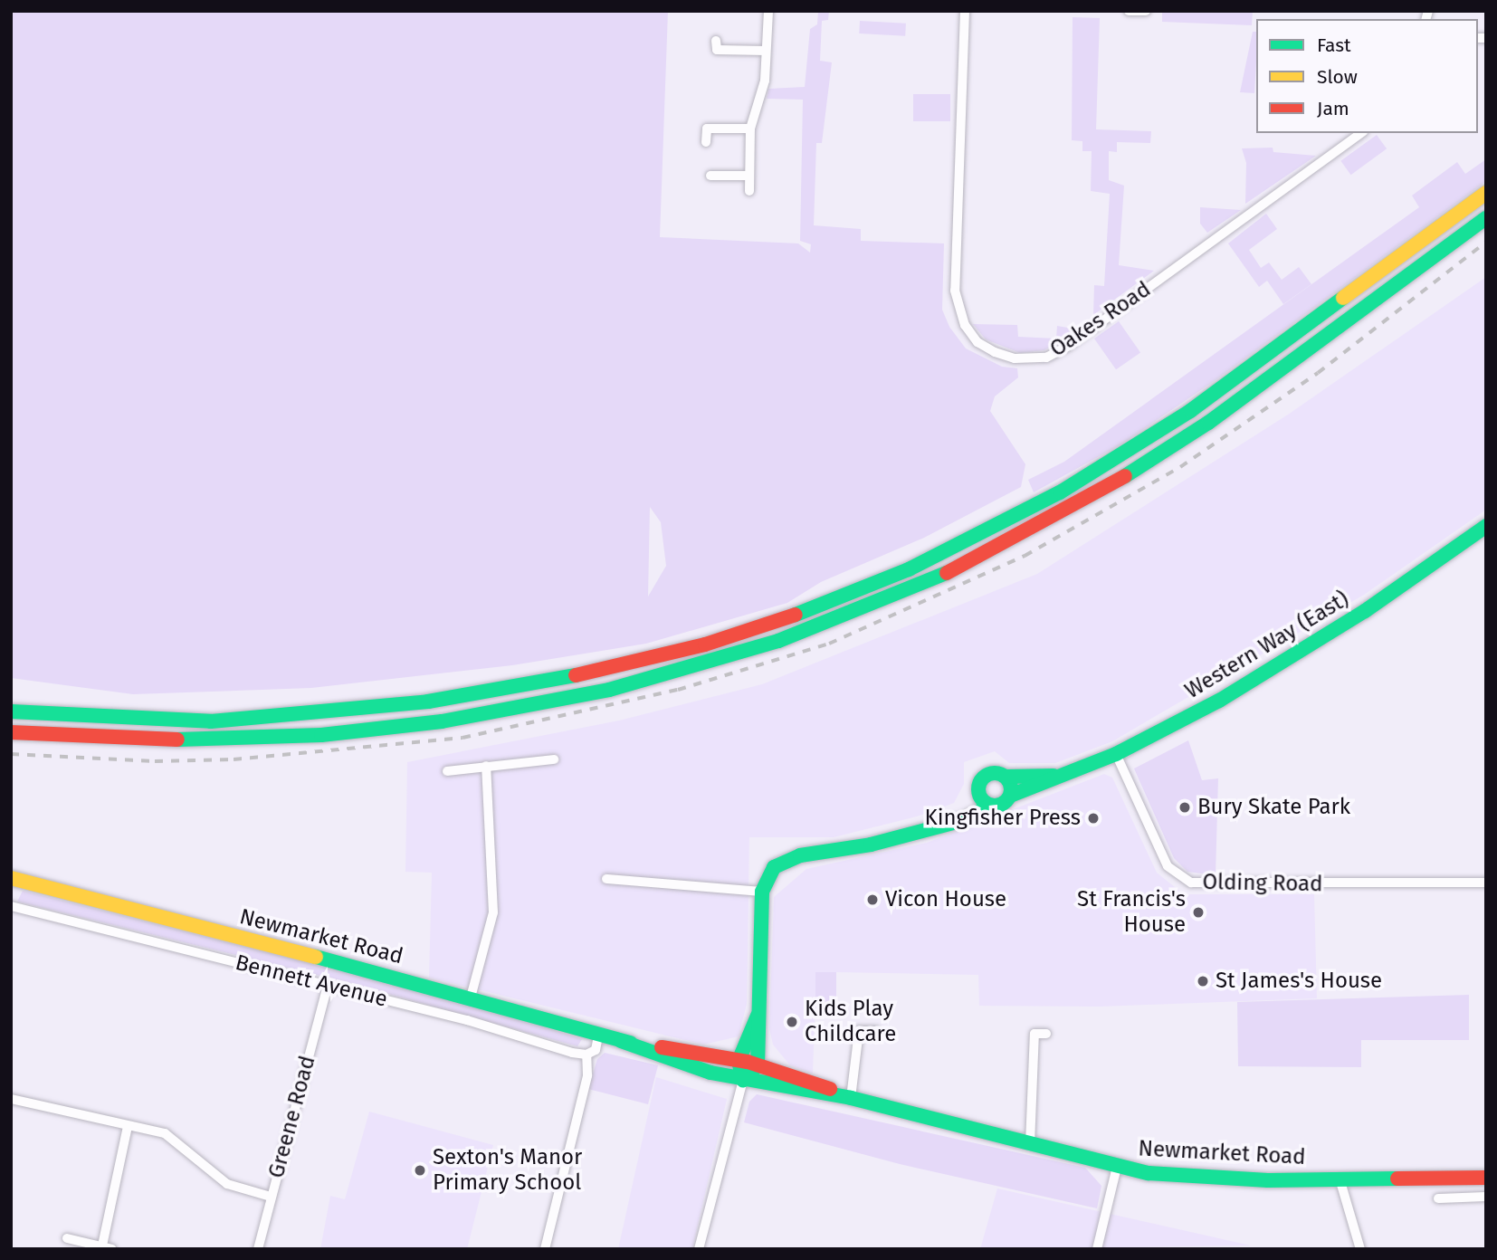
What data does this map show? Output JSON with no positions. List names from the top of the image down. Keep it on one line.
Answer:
{"streets":{"main road":["Western Way (East)","Newmarket Road"],"street":["Oakes Road","Olding Road","Bennett Avenue","Greene Road"]},"crossings":[["Western Way (East)","Olding Road"],["Bennett Avenue","Greene Road"]],"places":["Bury Skate Park","Kingfisher Press","Vicon House","St Francis's House","St James's House","Kids Play Childcare","Sexton's Manor Primary School"],"legend":["Fast","Slow","Jam"]}
